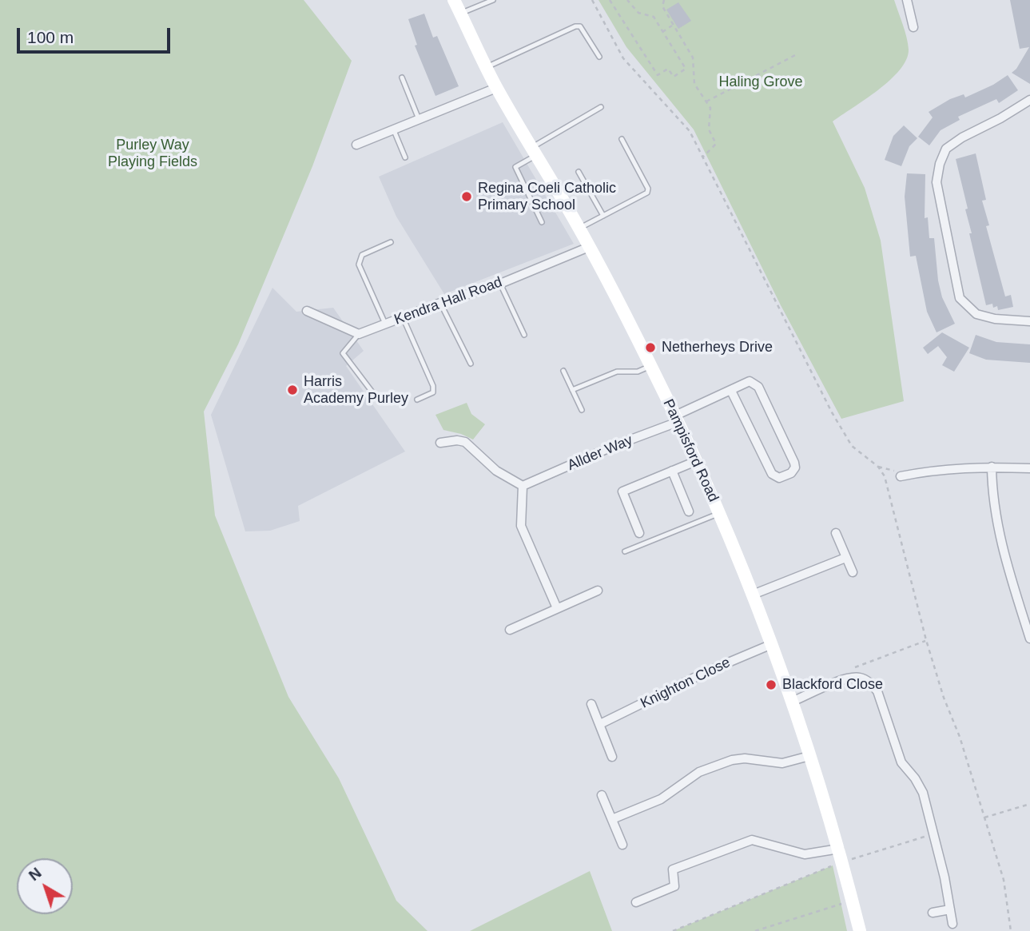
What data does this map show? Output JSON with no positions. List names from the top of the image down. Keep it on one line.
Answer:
{"streets":{"street":["Kendra Hall Road","Pampisford Road","Allder Way","Knighton Close"]},"crossings":[["Kendra Hall Road","Pampisford Road"],["Pampisford Road","Allder Way"],["Pampisford Road","Knighton Close"]],"parks":["Haling Grove","Purley Way Playing Fields"],"places":["Regina Coeli Catholic Primary School","Netherheys Drive","Harris Academy Purley","Blackford Close"],"scale_bar":"100 m","north":"top left"}
